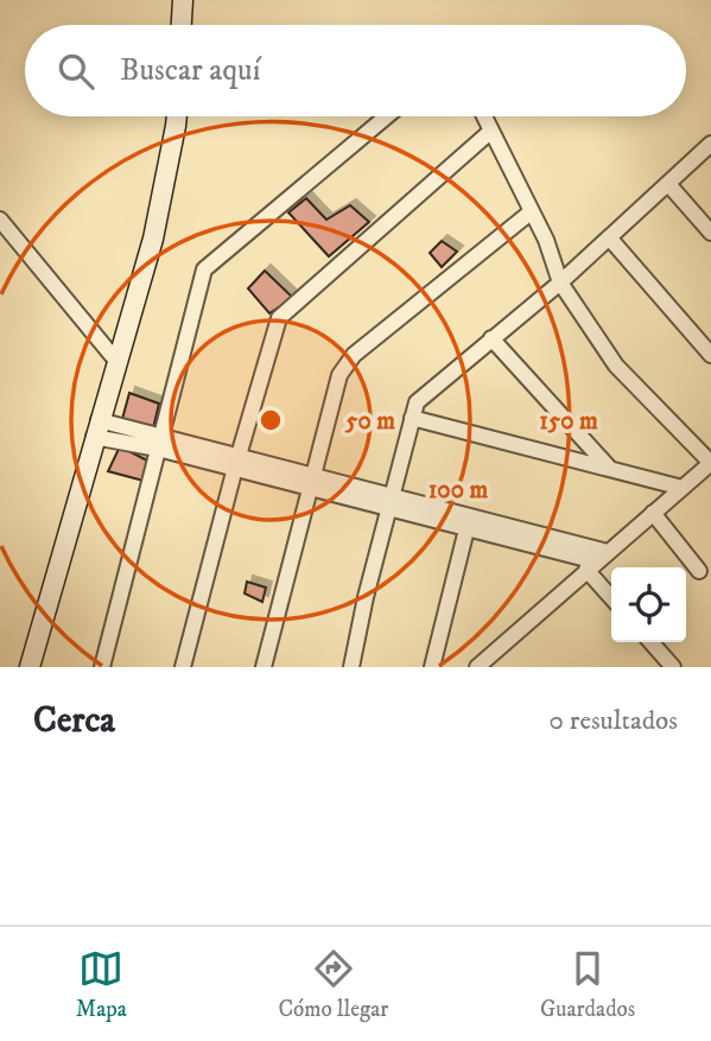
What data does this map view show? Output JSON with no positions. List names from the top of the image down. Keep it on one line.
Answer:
{"page":{"search":"Buscar aquí","heading":["Cerca","0 resultados"],"nav":["Mapa","Cómo llegar","Guardados"]},"rings":["50 m","150 m","100 m"]}
